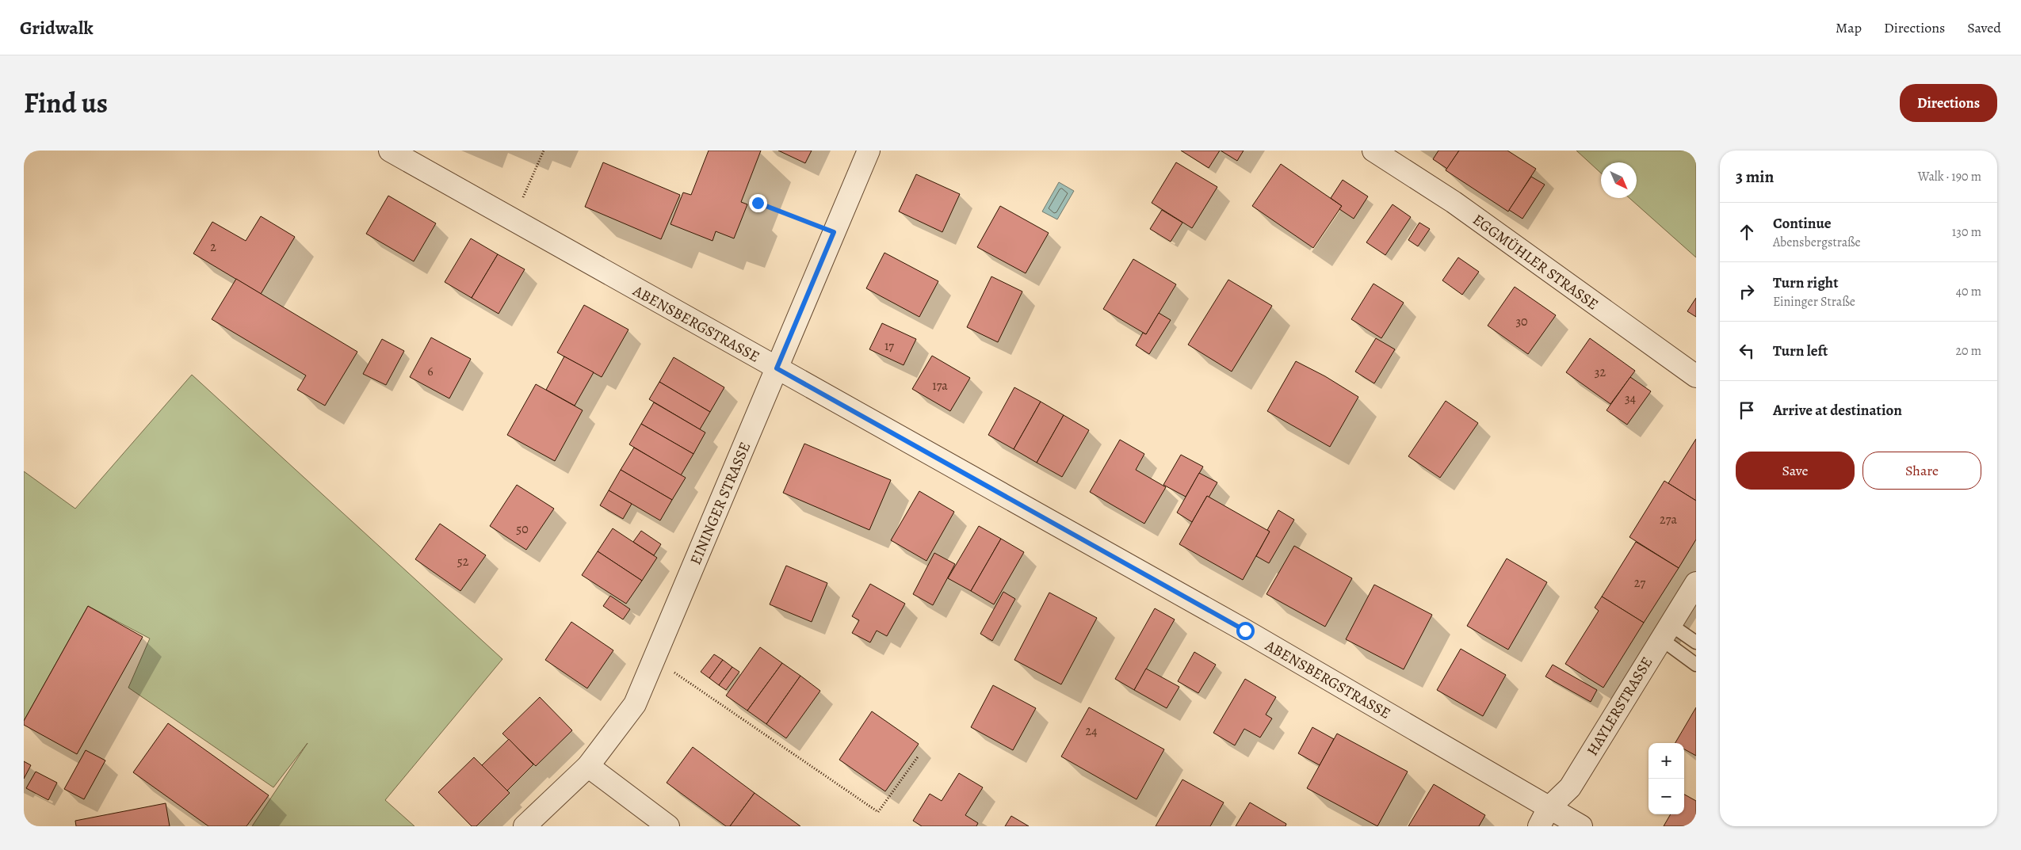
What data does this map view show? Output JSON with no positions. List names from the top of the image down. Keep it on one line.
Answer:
{"streets":{"street":["EGGMÜHLER STRASSE","ABENSBERGSTRASSE","EININGER STRASSE","HAYLERSTRASSE"]},"crossings":[["ABENSBERGSTRASSE","EININGER STRASSE"],["ABENSBERGSTRASSE","HAYLERSTRASSE"]],"house_numbers":["2","30","17","6","32","17a","34","27a","50","52","27","24"],"north":"bottom right","page":{"header":"Gridwalk","nav":["Map","Directions","Saved"],"title":"Find us","buttons":["Directions",["Save","Share"]],"heading":["3 min","Walk · 190 m"],"list":[["Continue","Abensbergstraße","130 m"],["Turn right","Eininger Straße","40 m"],["Turn left","20 m"],"Arrive at destination"],"map_buttons":["+","−"]}}
